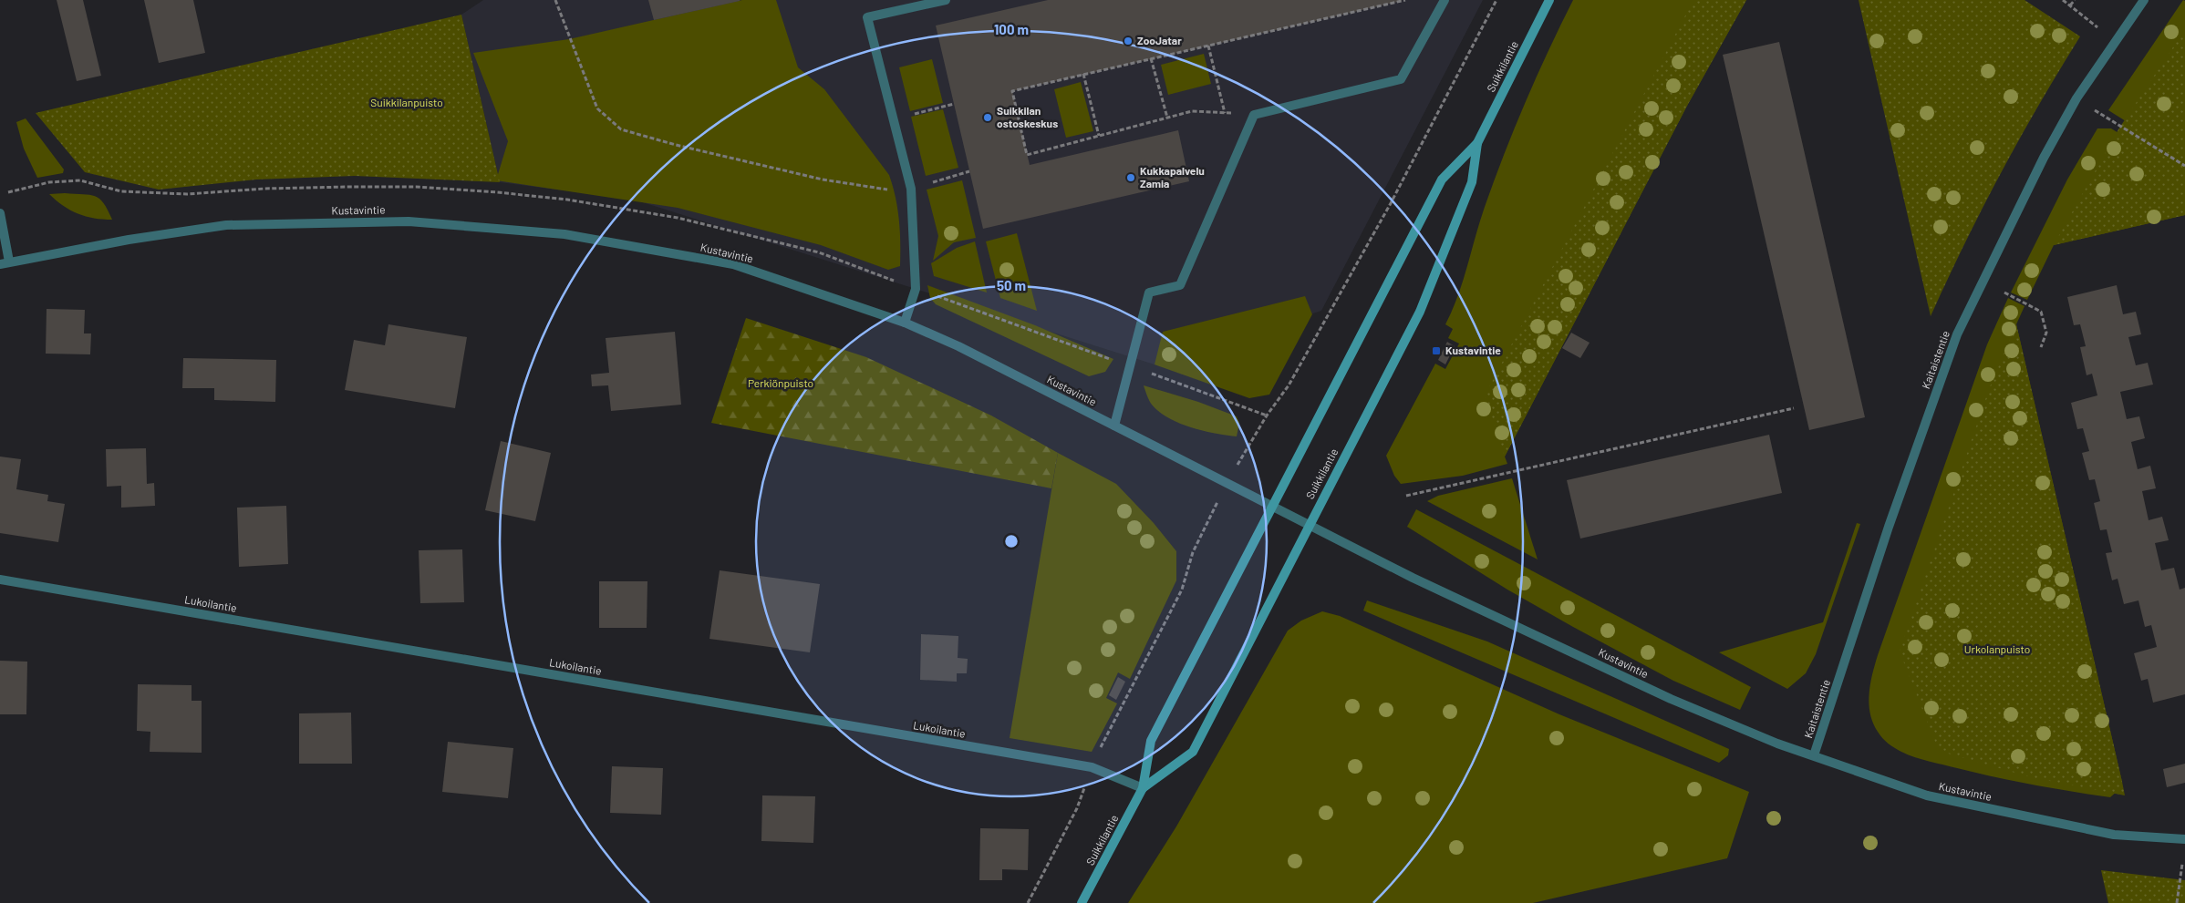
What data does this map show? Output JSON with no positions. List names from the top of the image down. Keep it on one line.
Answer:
{"streets":{"main road":["Suikkilantie"],"street":["Kustavintie","Kaitaistentie","Lukoilantie"]},"crossings":[["Suikkilantie","Kustavintie"],["Suikkilantie","Lukoilantie"],["Kustavintie","Kaitaistentie"]],"parks":["Suikkilanpuisto","Perkiönpuisto","Urkolanpuisto"],"places":{"other":["ZooJatar","Suikkilan ostoskeskus","Kukkapalvelu Zamia"],"transit":["Kustavintie"]},"rings":["100 m","50 m"]}
